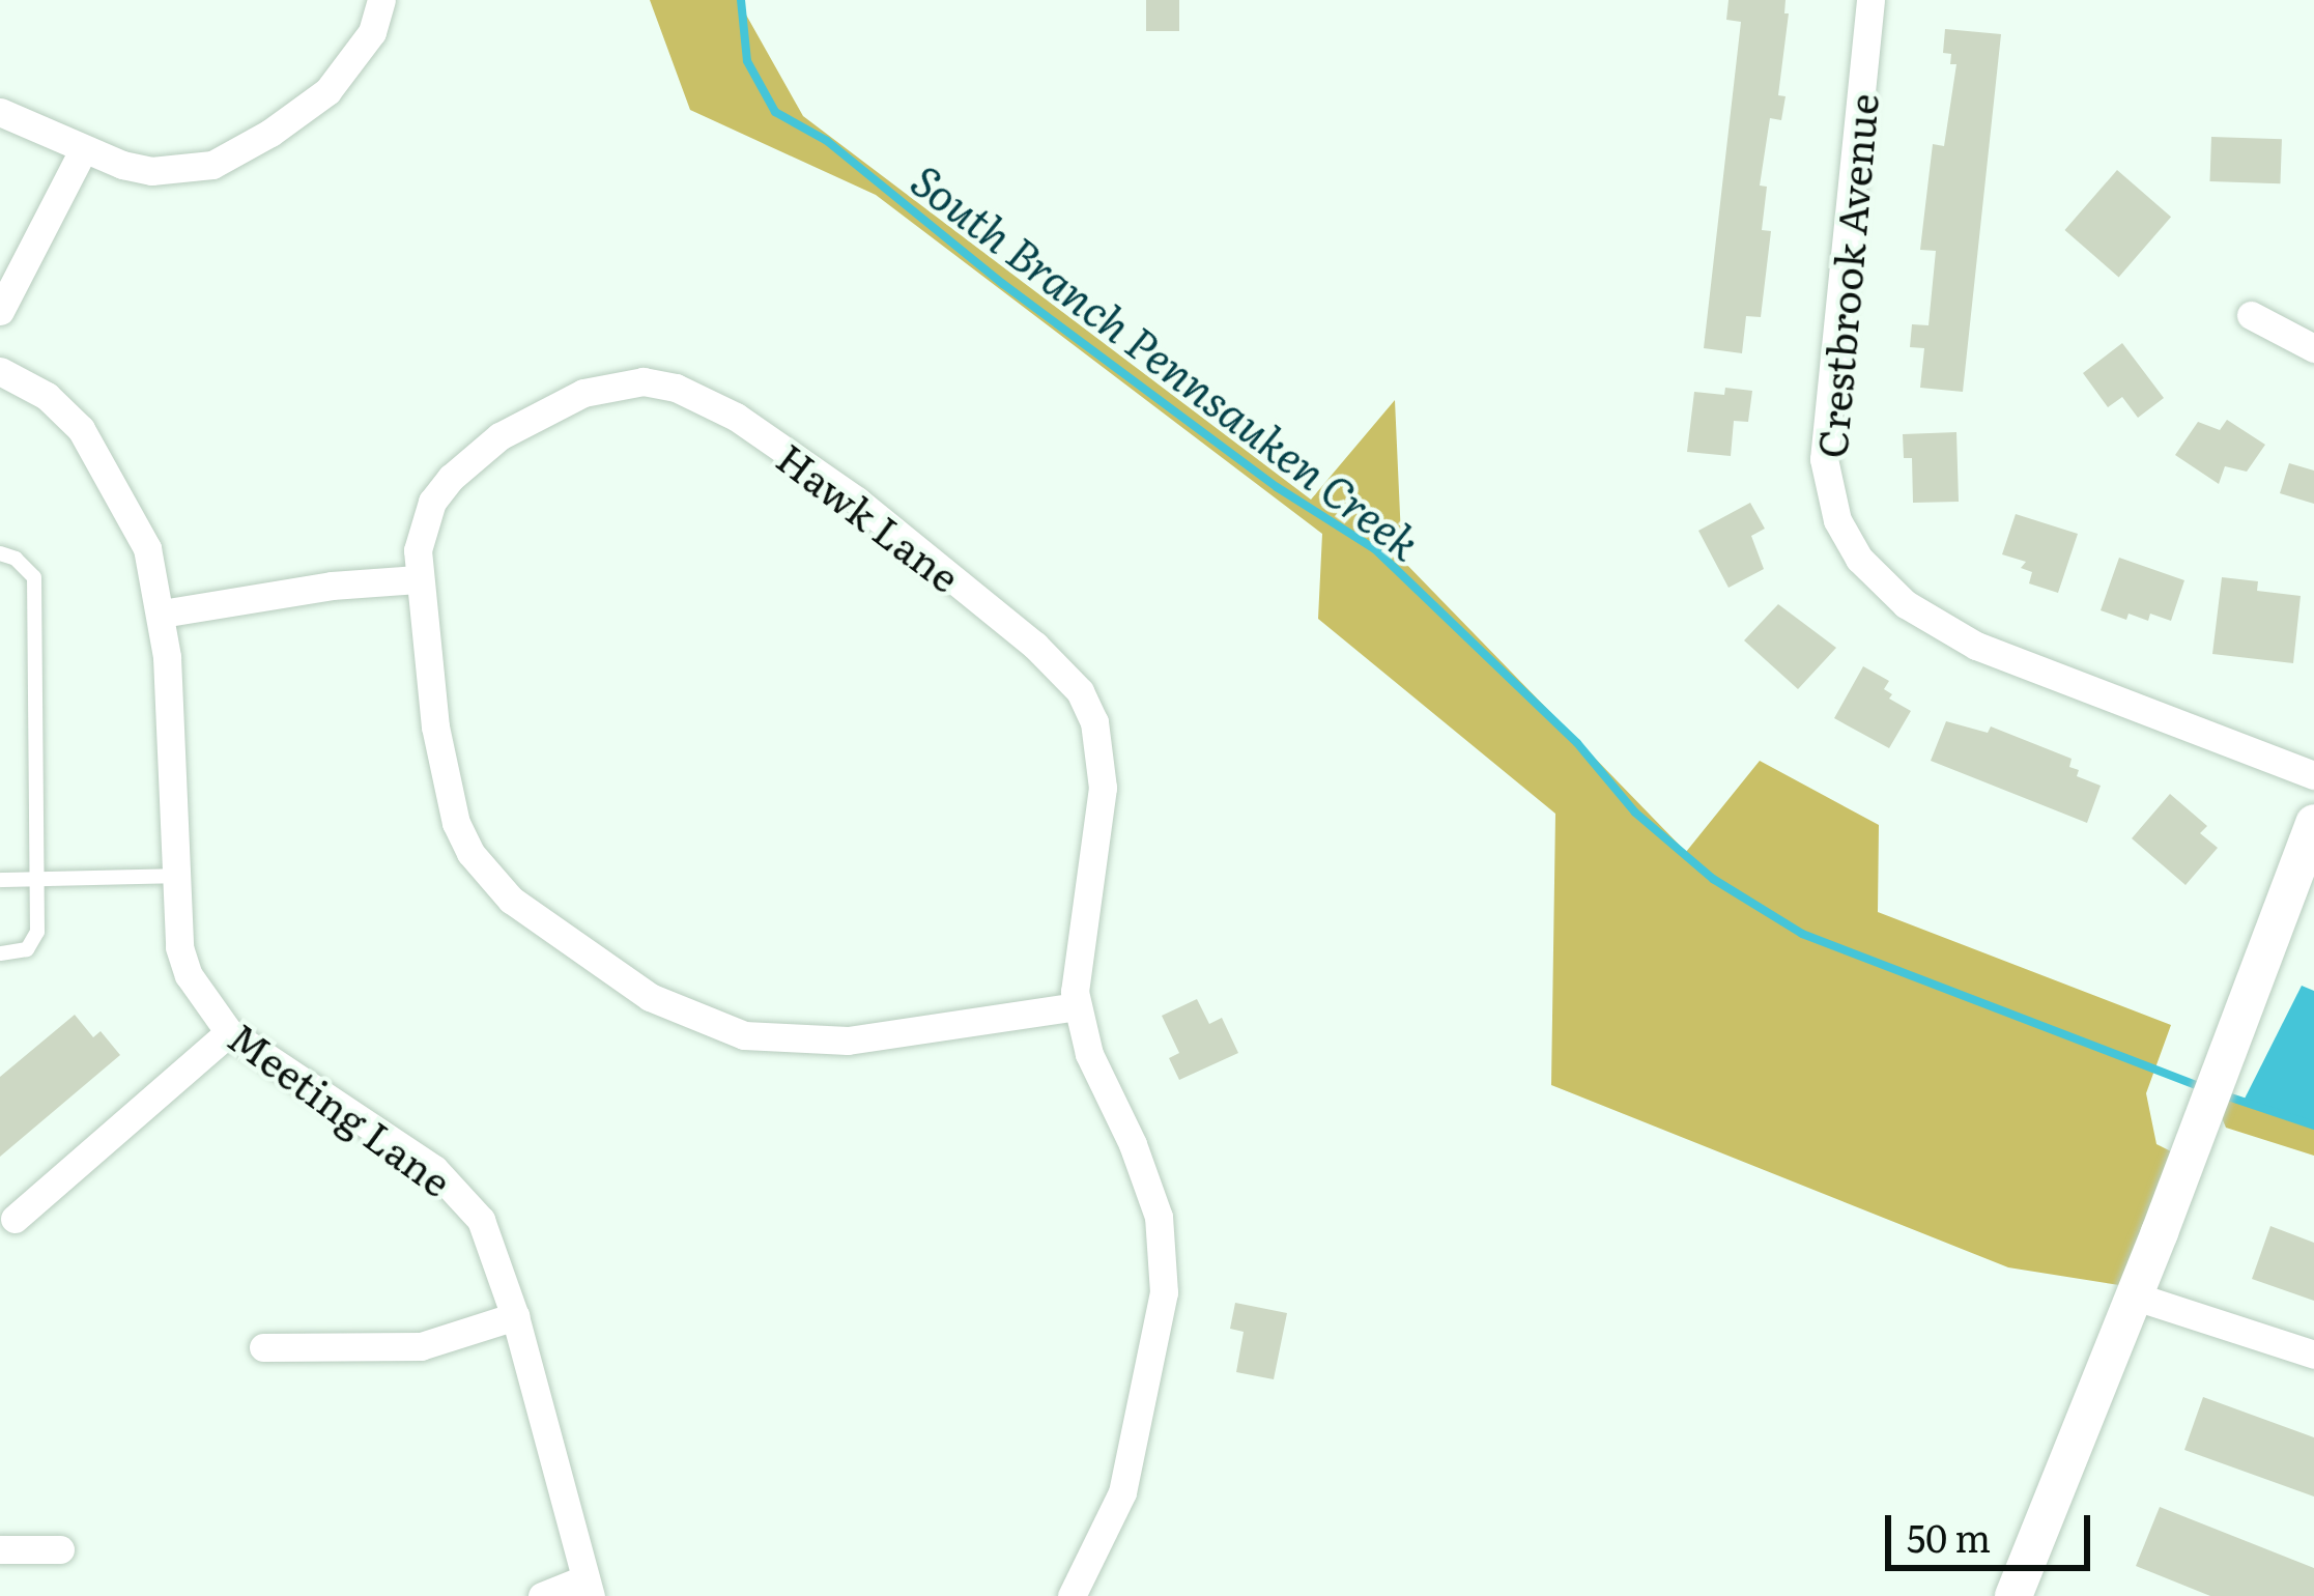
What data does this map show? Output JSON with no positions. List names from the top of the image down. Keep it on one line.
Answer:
{"streets":{"street":["Crestbrook Avenue","Hawk Lane","Meeting Lane"]},"water":["South Branch Pennsauken Creek"],"scale_bar":"50 m"}
